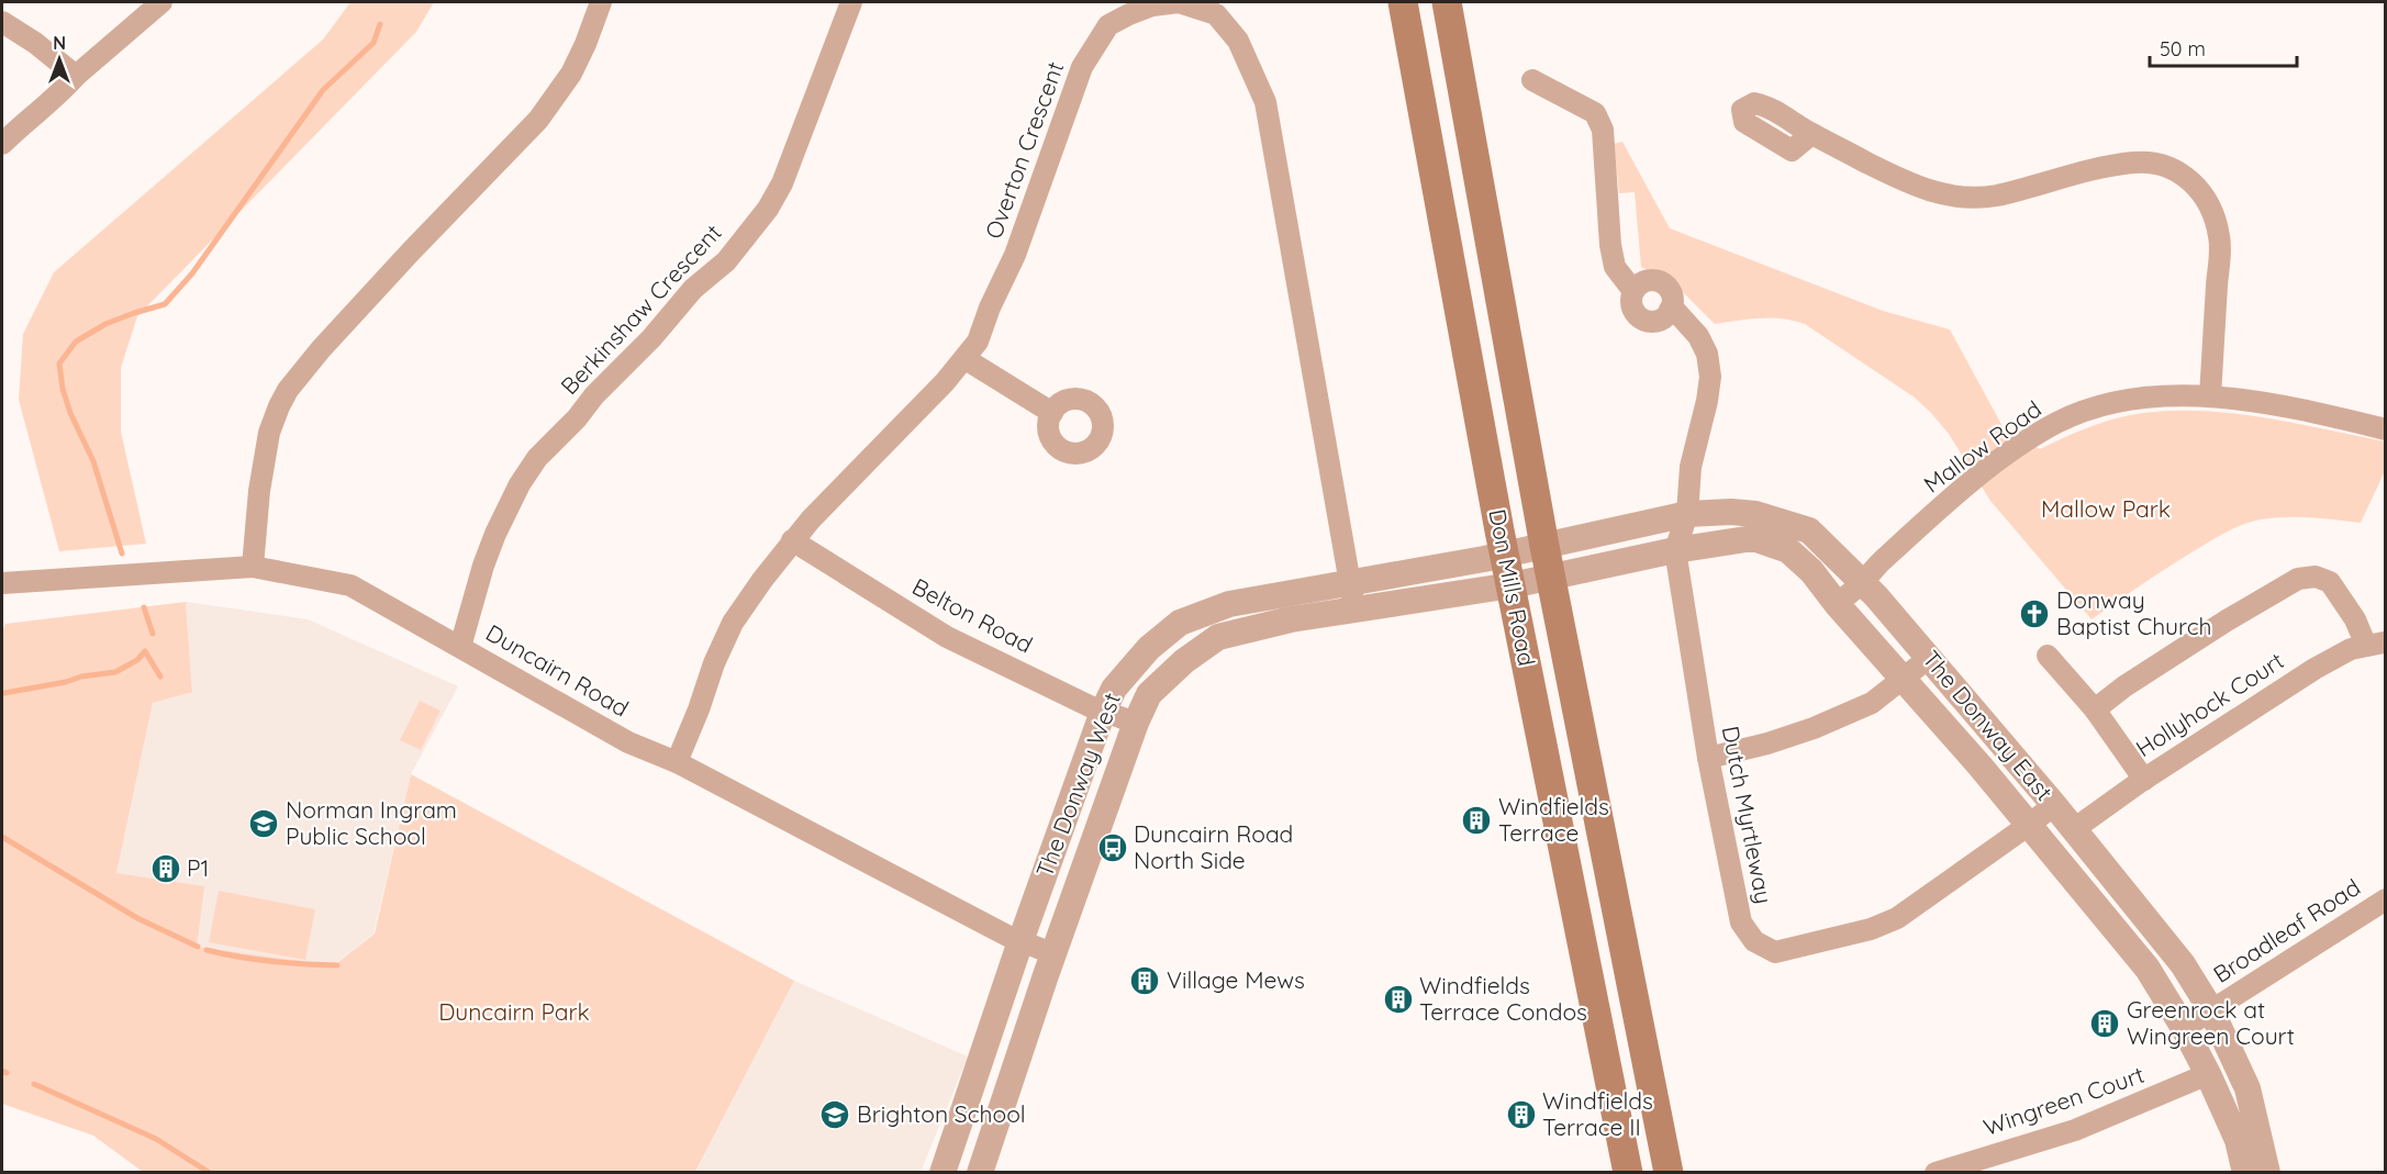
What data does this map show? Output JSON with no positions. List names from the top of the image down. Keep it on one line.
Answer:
{"streets":{"main road":["Don Mills Road"],"street":["Overton Crescent","Berkinshaw Crescent","Mallow Road","Belton Road","Duncairn Road","Hollyhock Court","The Donway East","The Donway West","Dutch Myrtleway","Broadleaf Road","Wingreen Court"]},"crossings":[["Overton Crescent","Belton Road"],["Overton Crescent","Duncairn Road"],["Overton Crescent","The Donway West"],["Berkinshaw Crescent","Duncairn Road"],["Mallow Road","The Donway East"],["Don Mills Road","The Donway East"],["Don Mills Road","The Donway West"],["Belton Road","The Donway West"],["Duncairn Road","The Donway West"],["Hollyhock Court","The Donway East"],["The Donway East","The Donway West"],["The Donway East","Dutch Myrtleway"],["The Donway East","Broadleaf Road"],["The Donway East","Wingreen Court"]],"parks":["Mallow Park","Duncairn Park"],"places":{"church":["Donway Baptist Church"],"building":["Windfields Terrace","P1","Village Mews","Windfields Terrace Condos","Greenrock at Wingreen Court","Windfields Terrace II"],"school or university":["Norman Ingram Public School","Brighton School"],"bus stop":["Duncairn Road North Side"]},"scale_bar":"50 m","north":"top"}
